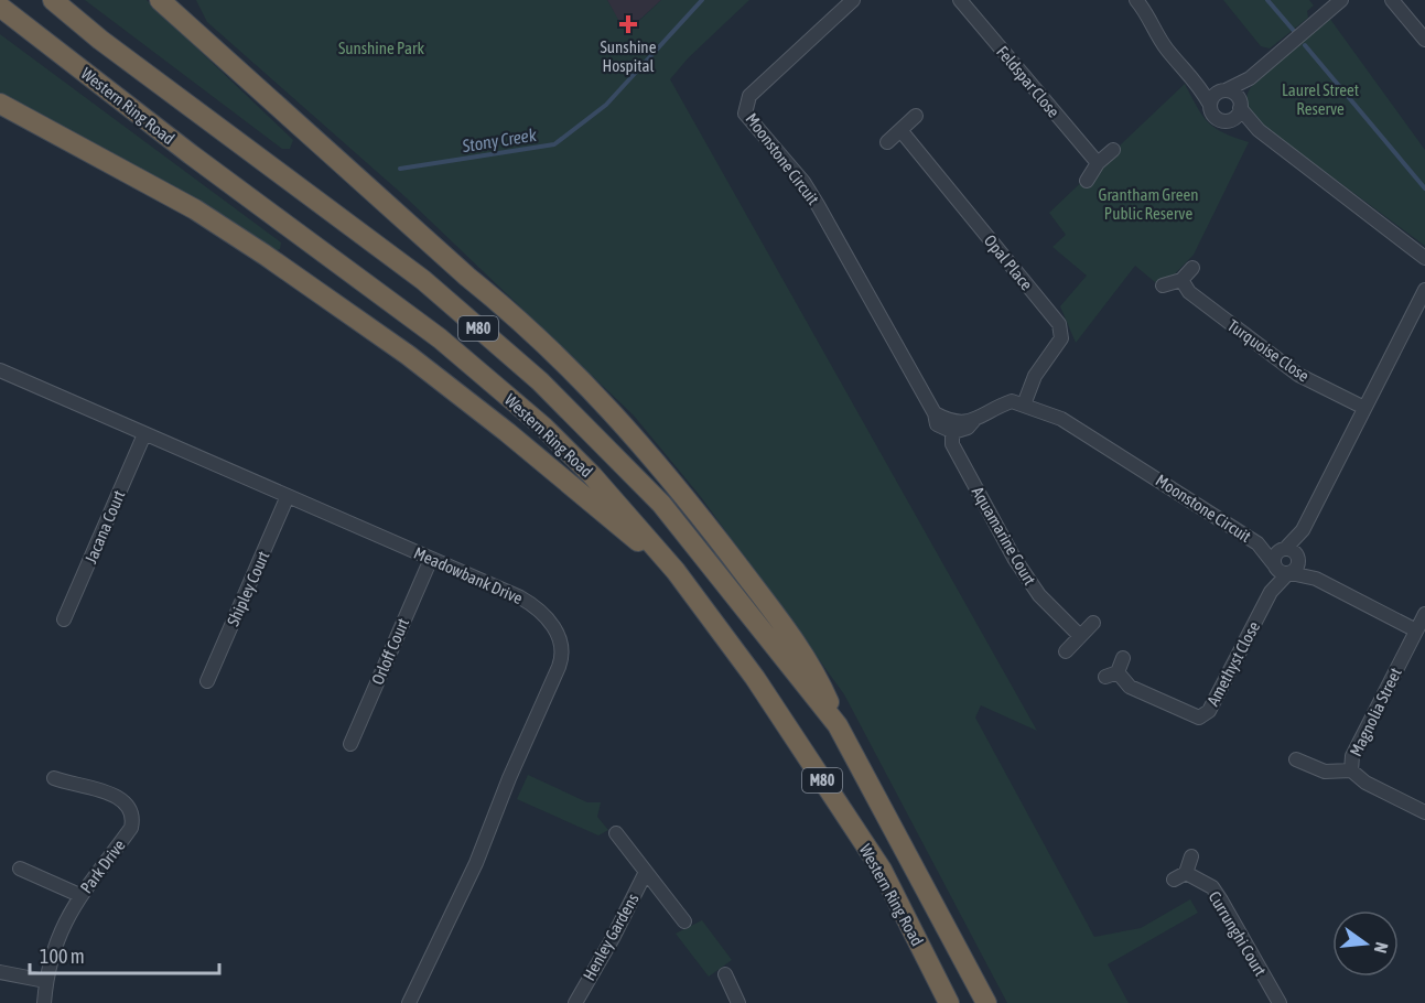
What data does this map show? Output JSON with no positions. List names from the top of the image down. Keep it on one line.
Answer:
{"streets":{"highway":["Western Ring Road","M80"],"street":["Feldspar Close","Moonstone Circuit","Opal Place","Turquoise Close","Jacana Court","Aquamarine Court","Meadowbank Drive","Shipley Court","Orloff Court","Amethyst Close","Magnolia Street","Park Drive","Currunghi Court","Henley Gardens"]},"crossings":[["Moonstone Circuit","Opal Place"],["Moonstone Circuit","Aquamarine Court"],["Moonstone Circuit","Amethyst Close"],["Jacana Court","Meadowbank Drive"],["Meadowbank Drive","Shipley Court"],["Meadowbank Drive","Orloff Court"]],"water":["Stony Creek"],"parks":["Sunshine Park","Laurel Street Reserve","Grantham Green Public Reserve"],"places":{"health":["Sunshine Hospital"]},"scale_bar":"100 m","north":"right"}
